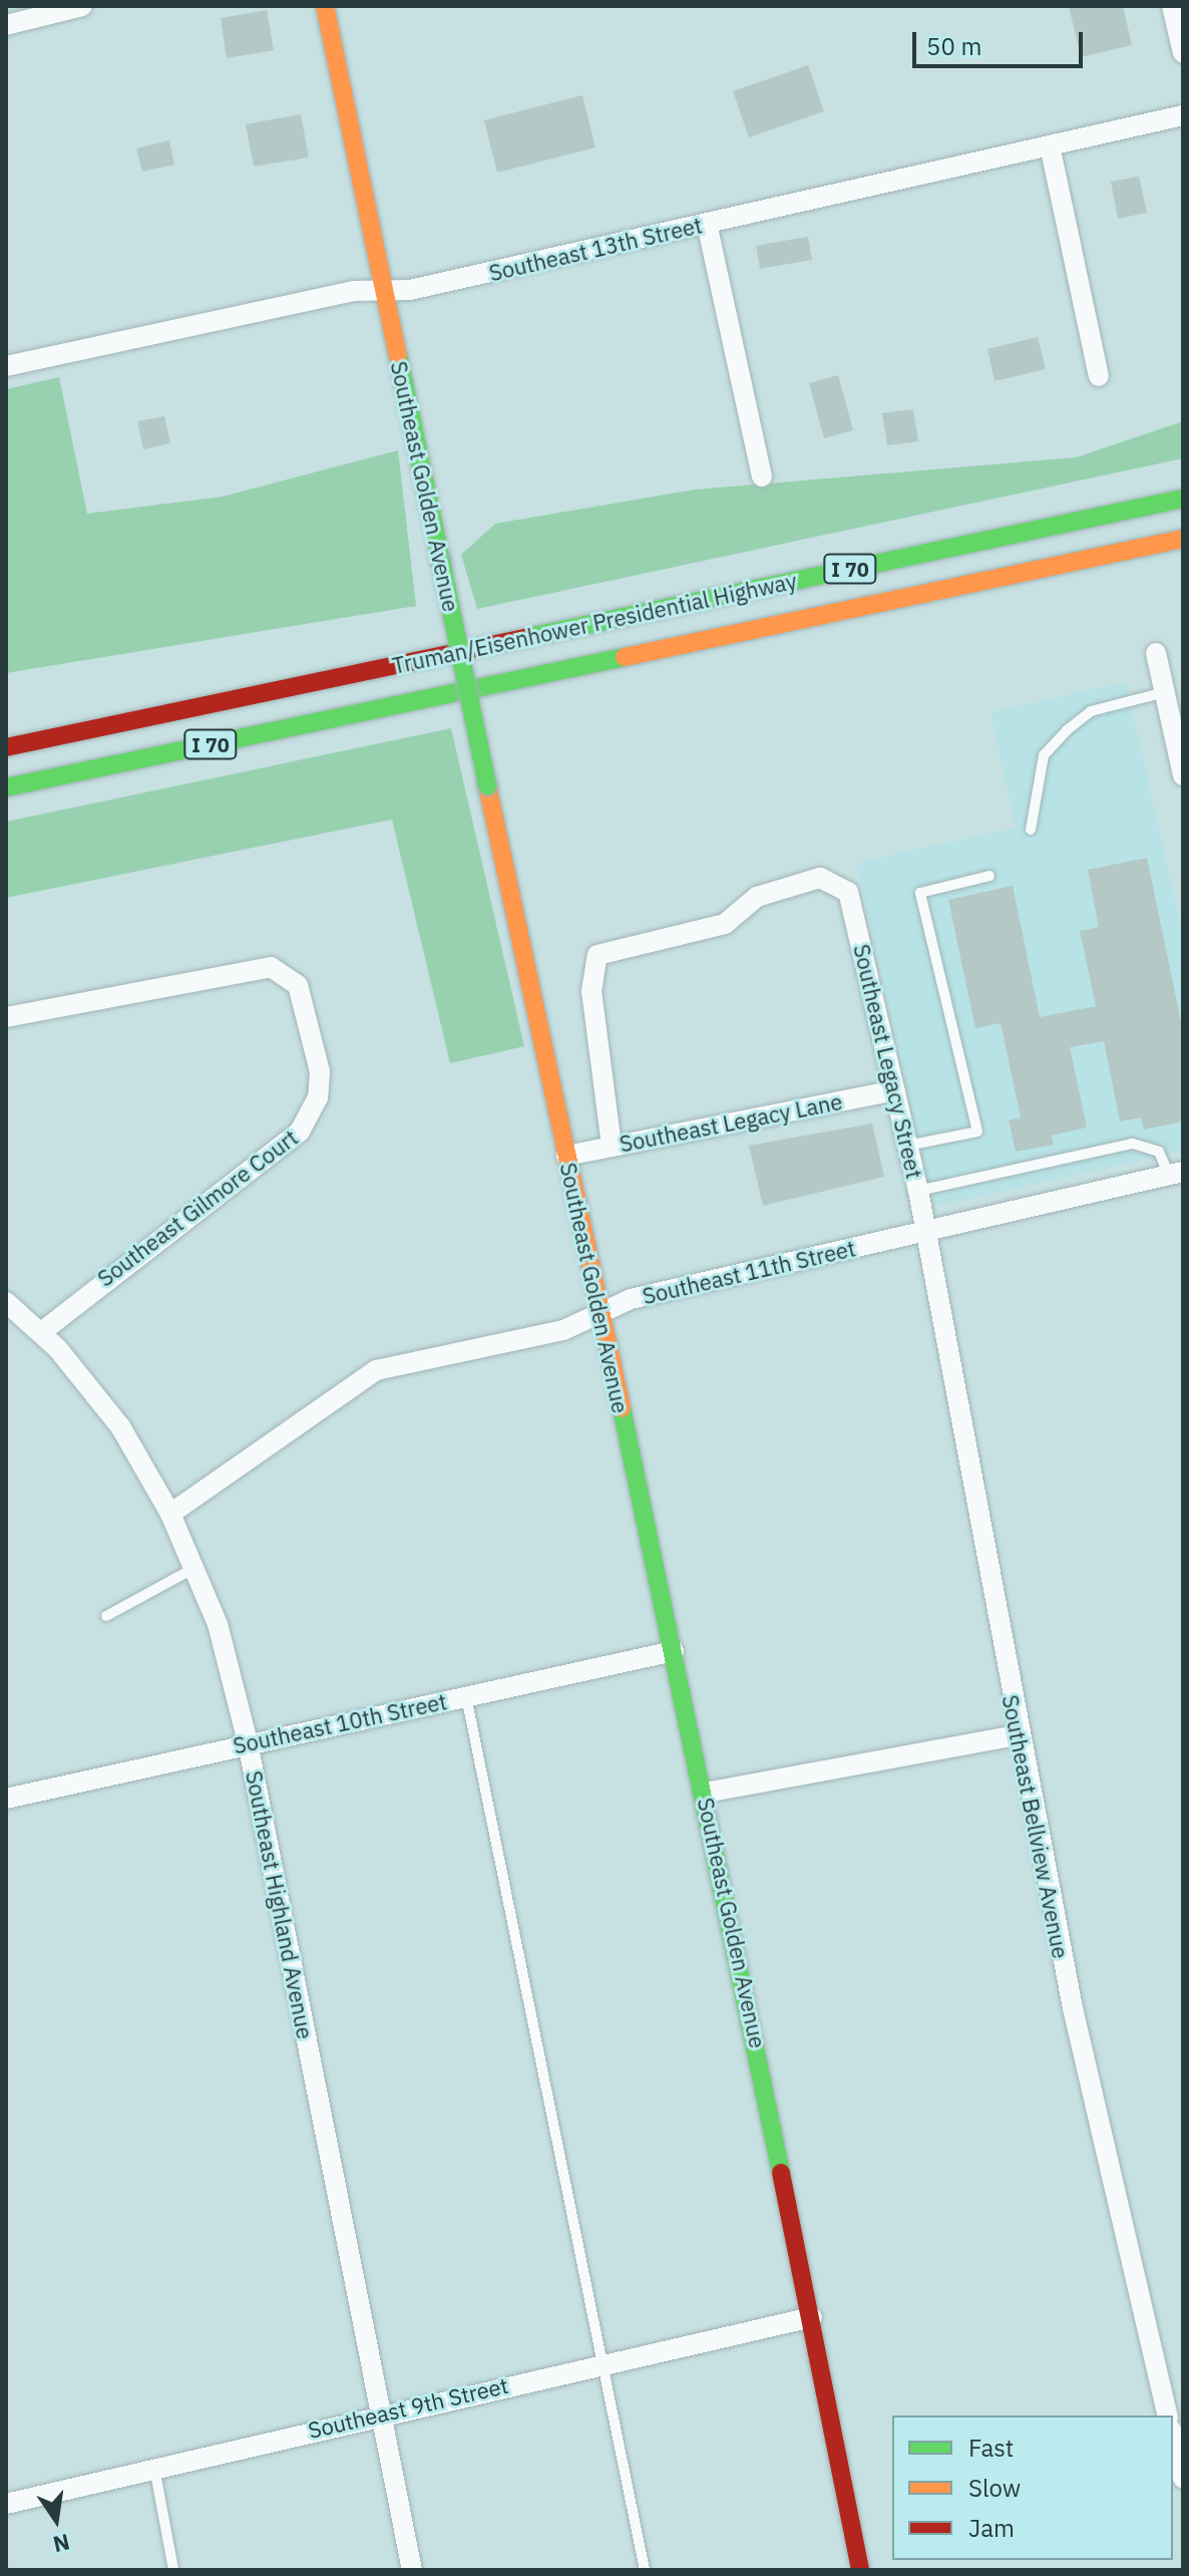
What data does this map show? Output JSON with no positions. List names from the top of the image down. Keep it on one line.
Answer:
{"streets":{"main road":["Southeast Golden Avenue","I 70","Truman/Eisenhower Presidential Highway"],"street":["Southeast 13th Street","Southeast Legacy Street","Southeast Legacy Lane","Southeast Gilmore Court","Southeast 11th Street","Southeast 10th Street","Southeast Bellview Avenue","Southeast Highland Avenue","Southeast 9th Street"]},"crossings":[["Southeast 13th Street","Southeast Golden Avenue"],["Southeast Golden Avenue","Southeast Legacy Lane"],["Southeast Golden Avenue","Southeast 11th Street"],["Southeast Golden Avenue","Southeast 10th Street"],["Southeast Golden Avenue","Southeast 9th Street"],["Southeast Legacy Street","Southeast Legacy Lane"],["Southeast Legacy Street","Southeast 11th Street"],["Southeast Legacy Street","Southeast Bellview Avenue"],["Southeast Gilmore Court","Southeast Highland Avenue"],["Southeast 11th Street","Southeast Bellview Avenue"],["Southeast 11th Street","Southeast Highland Avenue"],["Southeast 10th Street","Southeast Highland Avenue"],["Southeast Highland Avenue","Southeast 9th Street"]],"legend":["Fast","Slow","Jam"],"scale_bar":"50 m","north":"bottom"}
